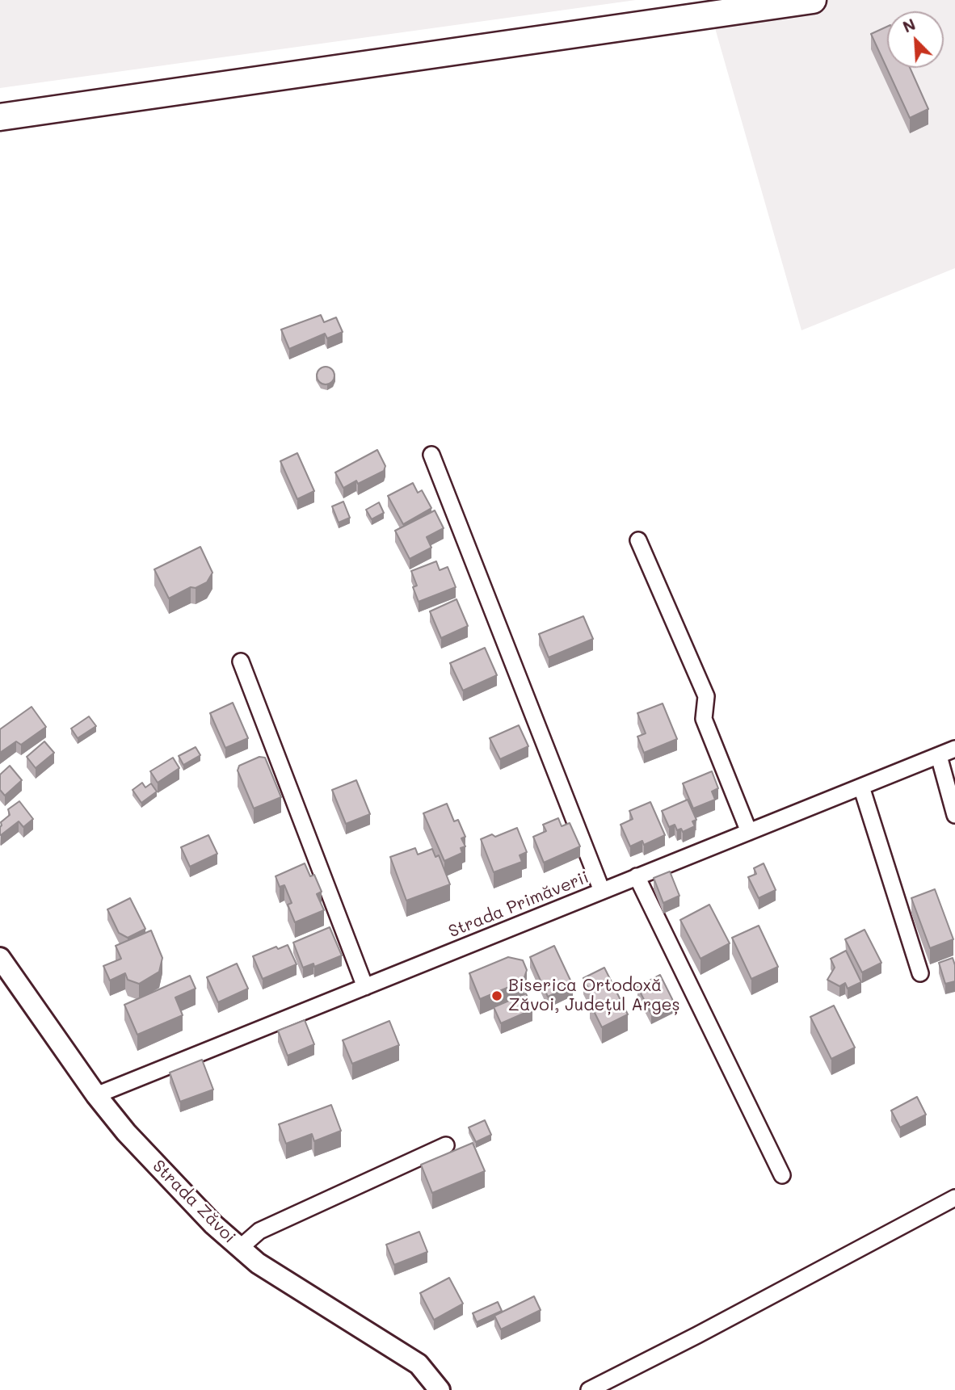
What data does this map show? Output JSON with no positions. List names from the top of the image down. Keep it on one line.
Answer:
{"streets":{"street":["Strada Primăverii","Strada Zăvoi"]},"crossings":[["Strada Primăverii","Strada Zăvoi"]],"places":["Biserica Ortodoxă Zăvoi, Județul Argeș"],"north":"top left"}
